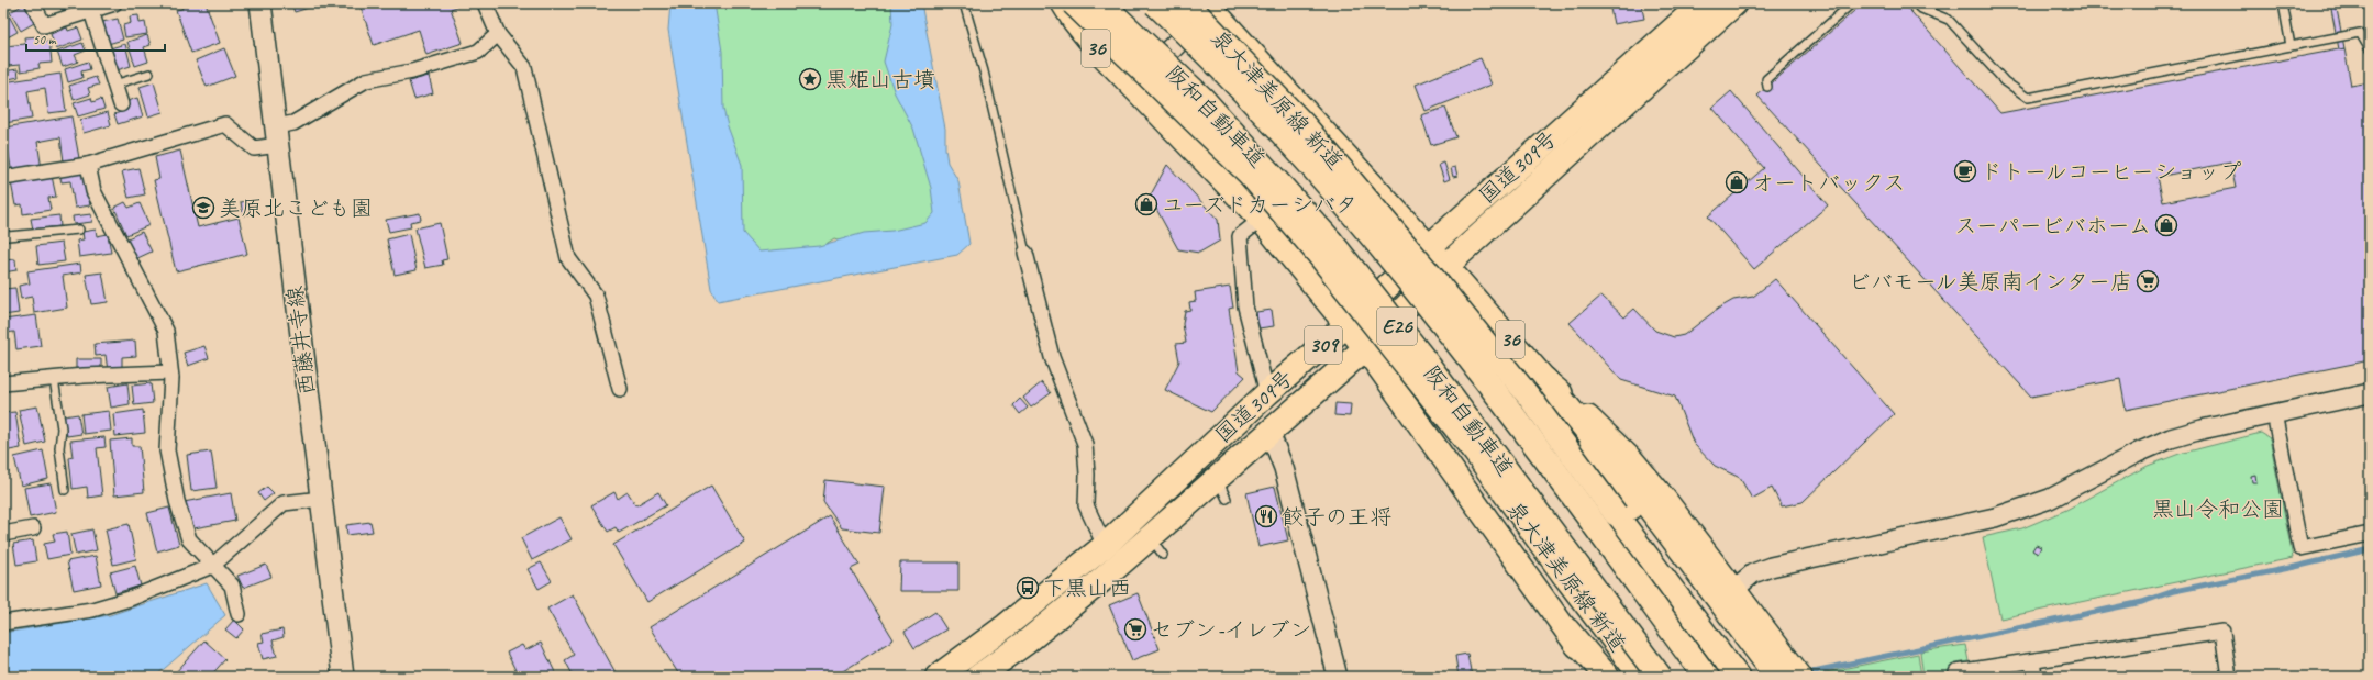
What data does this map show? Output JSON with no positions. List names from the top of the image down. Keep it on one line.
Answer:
{"streets":{"highway":["阪和自動車道","国道309号","E26","309"],"main road":["36","泉大津美原線 新道","西藤井寺線"]},"crossings":[["36","国道309号"]],"parks":["黒山令和公園"],"places":{"place":["黒姫山古墳"],"cafe":["ドトールコーヒーショップ"],"shop":["オートバックス","ユーズドカーシバタ","スーパービバホーム"],"school or university":["美原北こども園"],"supermarket":["ビバモール美原南インター店","セブン-イレブン"],"restaurant":["餃子の王将"],"bus stop":["下黒山西"]},"scale_bar":"50 m"}
